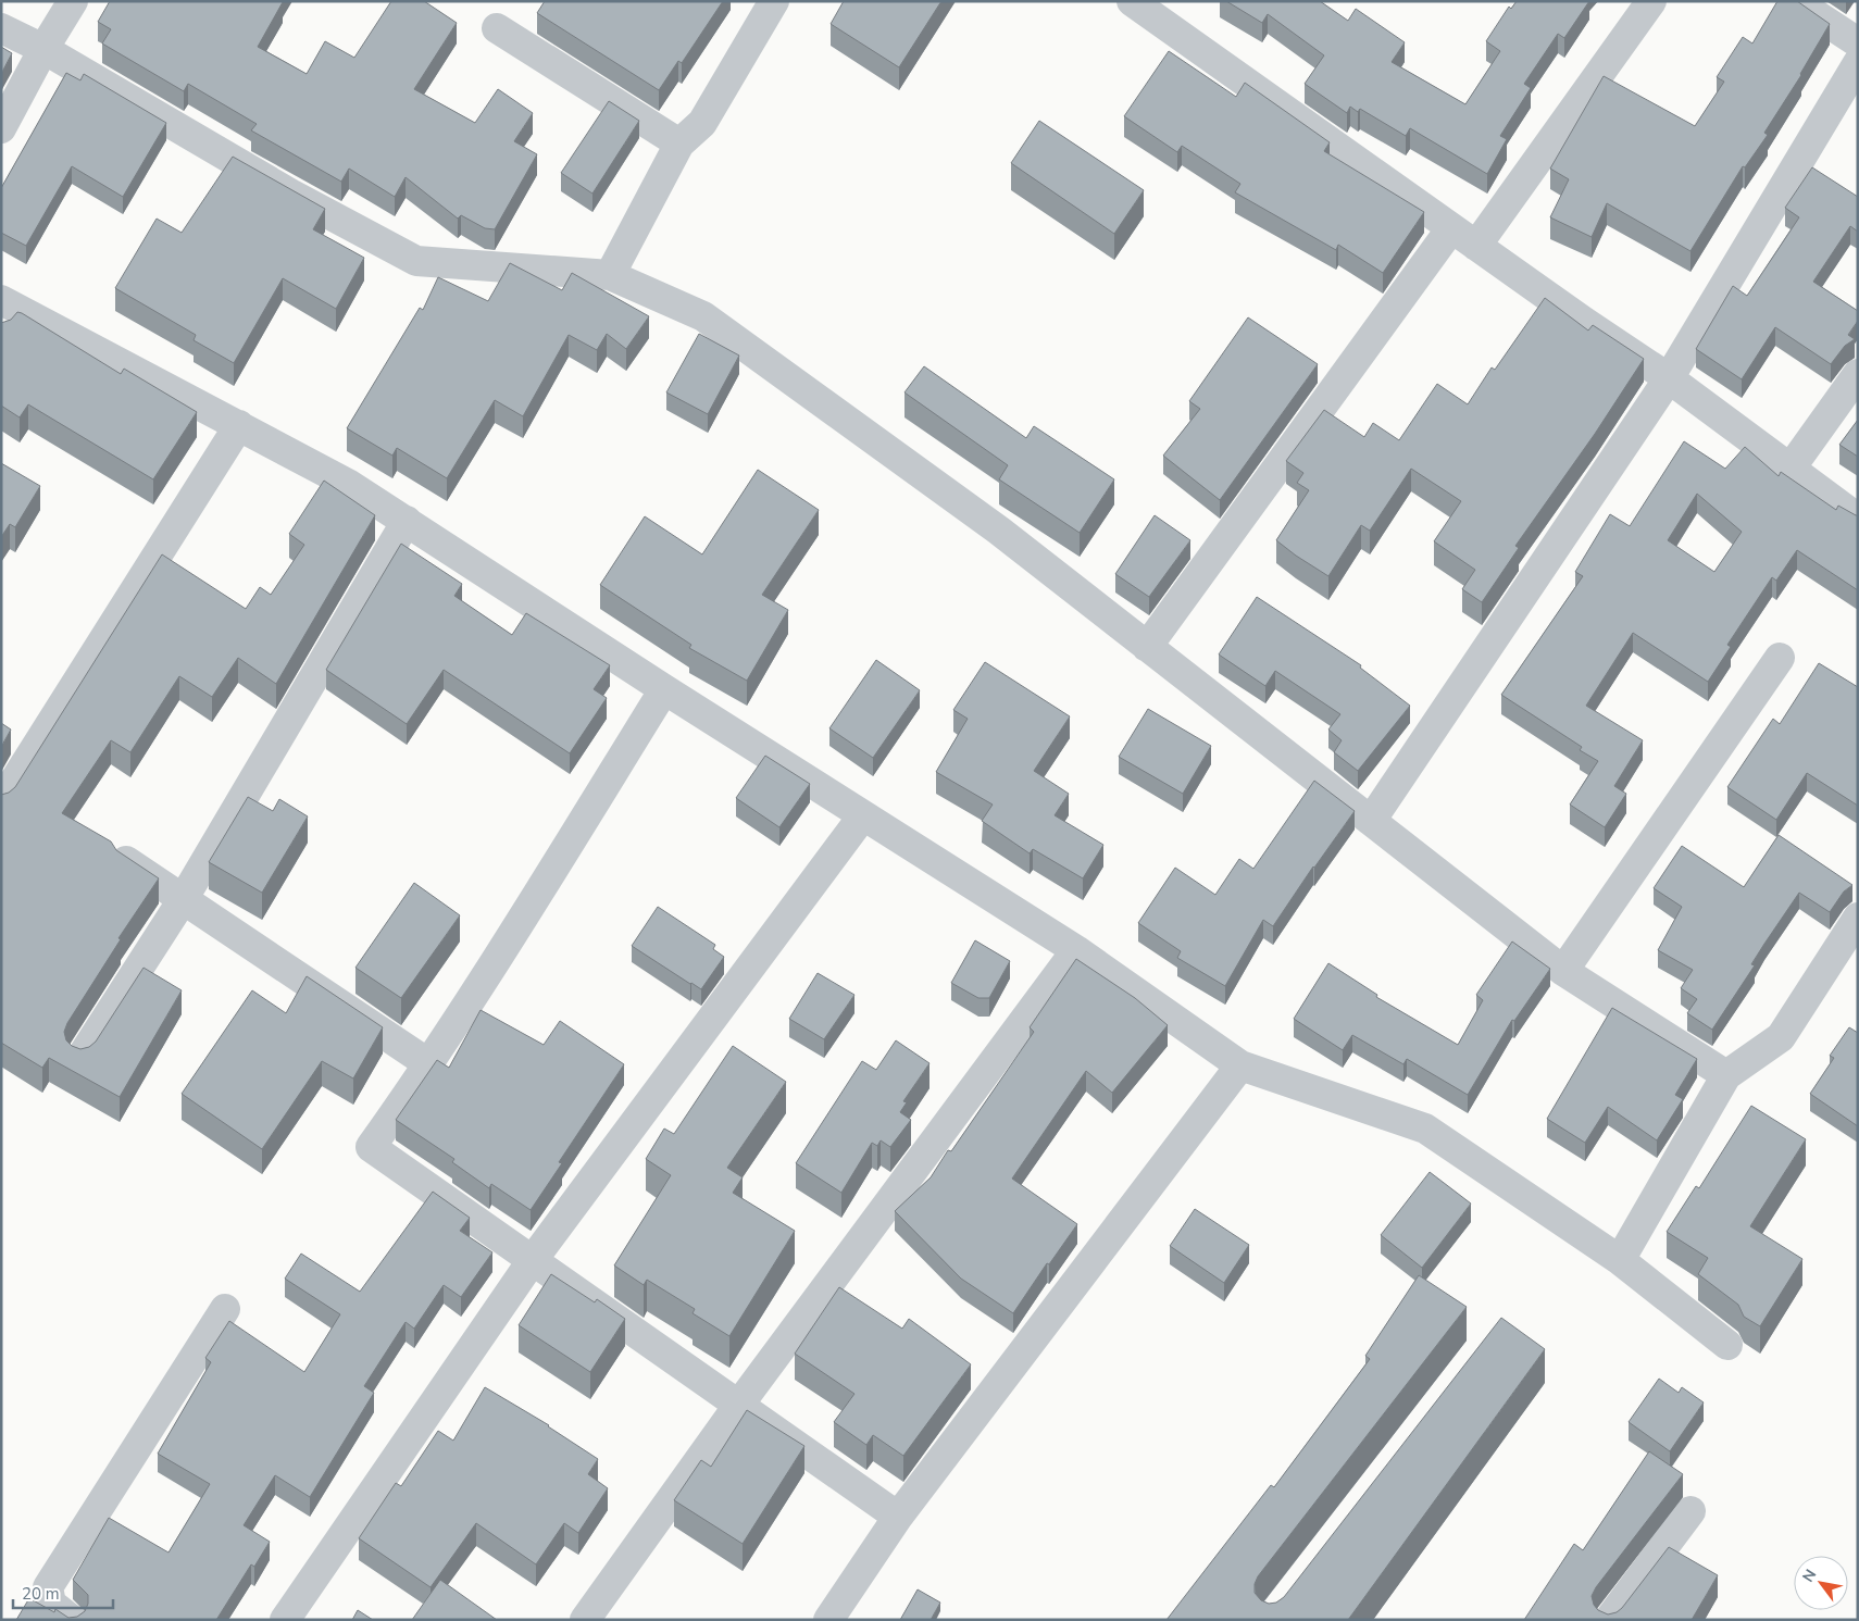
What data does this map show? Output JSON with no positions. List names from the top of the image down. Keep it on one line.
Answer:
{"scale_bar":"20 m","north":"top left"}
